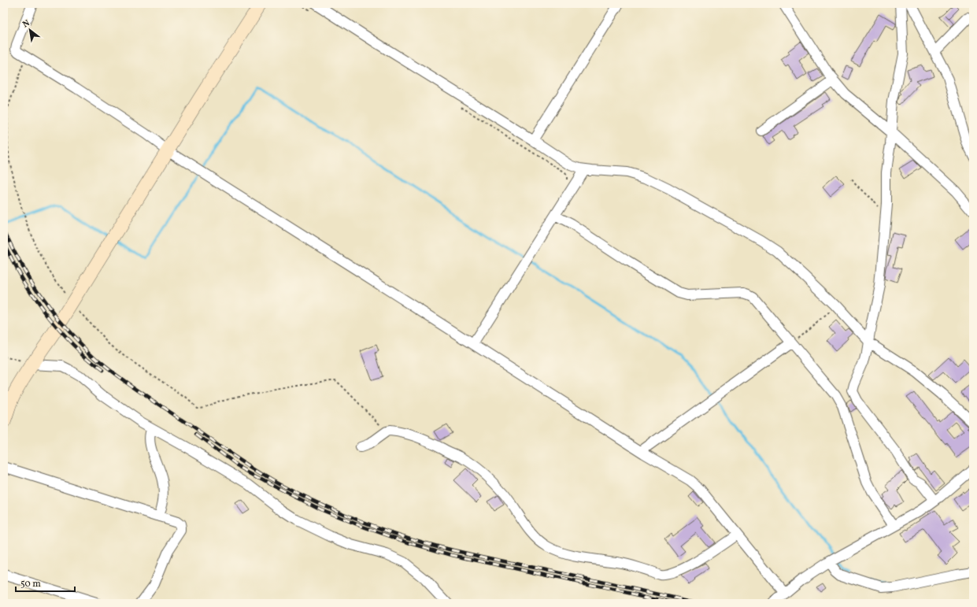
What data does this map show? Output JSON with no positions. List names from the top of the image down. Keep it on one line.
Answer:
{"scale_bar":"50 m","north":"top left"}
